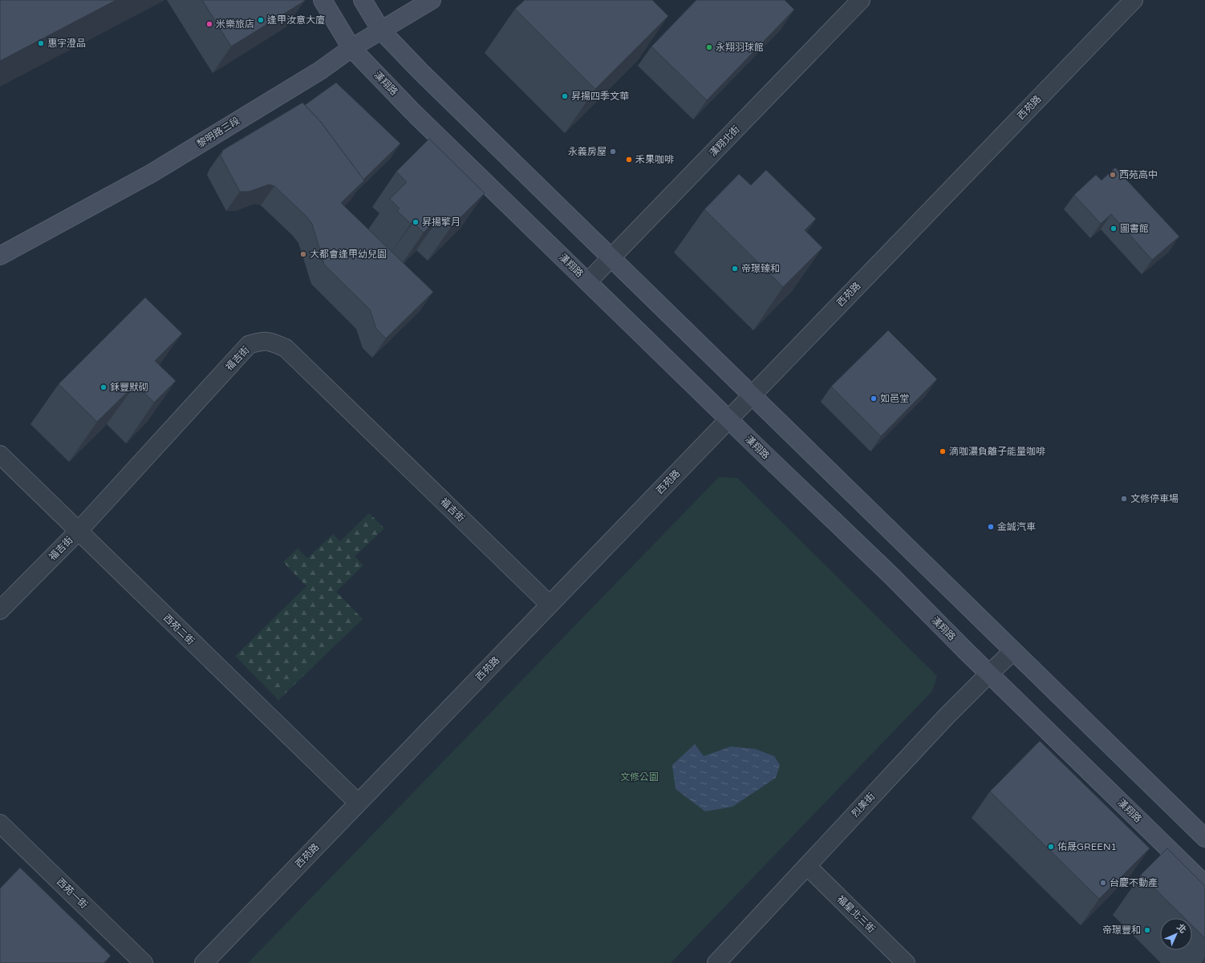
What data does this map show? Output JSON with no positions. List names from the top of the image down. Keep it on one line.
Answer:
{"streets":{"street":["漢翔路","西苑路","黎明路三段","漢翔北街","福吉街","西苑二街","烈美街","西苑一街","福星北三街"]},"crossings":[["漢翔路","西苑路"],["漢翔路","黎明路三段"],["漢翔路","漢翔北街"],["漢翔路","烈美街"],["西苑路","福吉街"],["西苑路","西苑二街"],["福吉街","西苑二街"],["烈美街","福星北三街"]],"parks":["文修公園"],"places":["逢甲汝意大廈","米樂旅店","惠宇澄品","永翔羽球館","昇揚四季文華","永義房屋","禾果咖啡","西苑高中","昇揚擎月","圖書館","大都會逢甲幼兒園","帝璟臻和","鉌豐默砌","如邑堂","滴咖濃負離子能量咖啡","文修停車場","金誠汽車","佑晟GREEN1","台慶不動產","帝璟豐和"],"north":"top right"}
